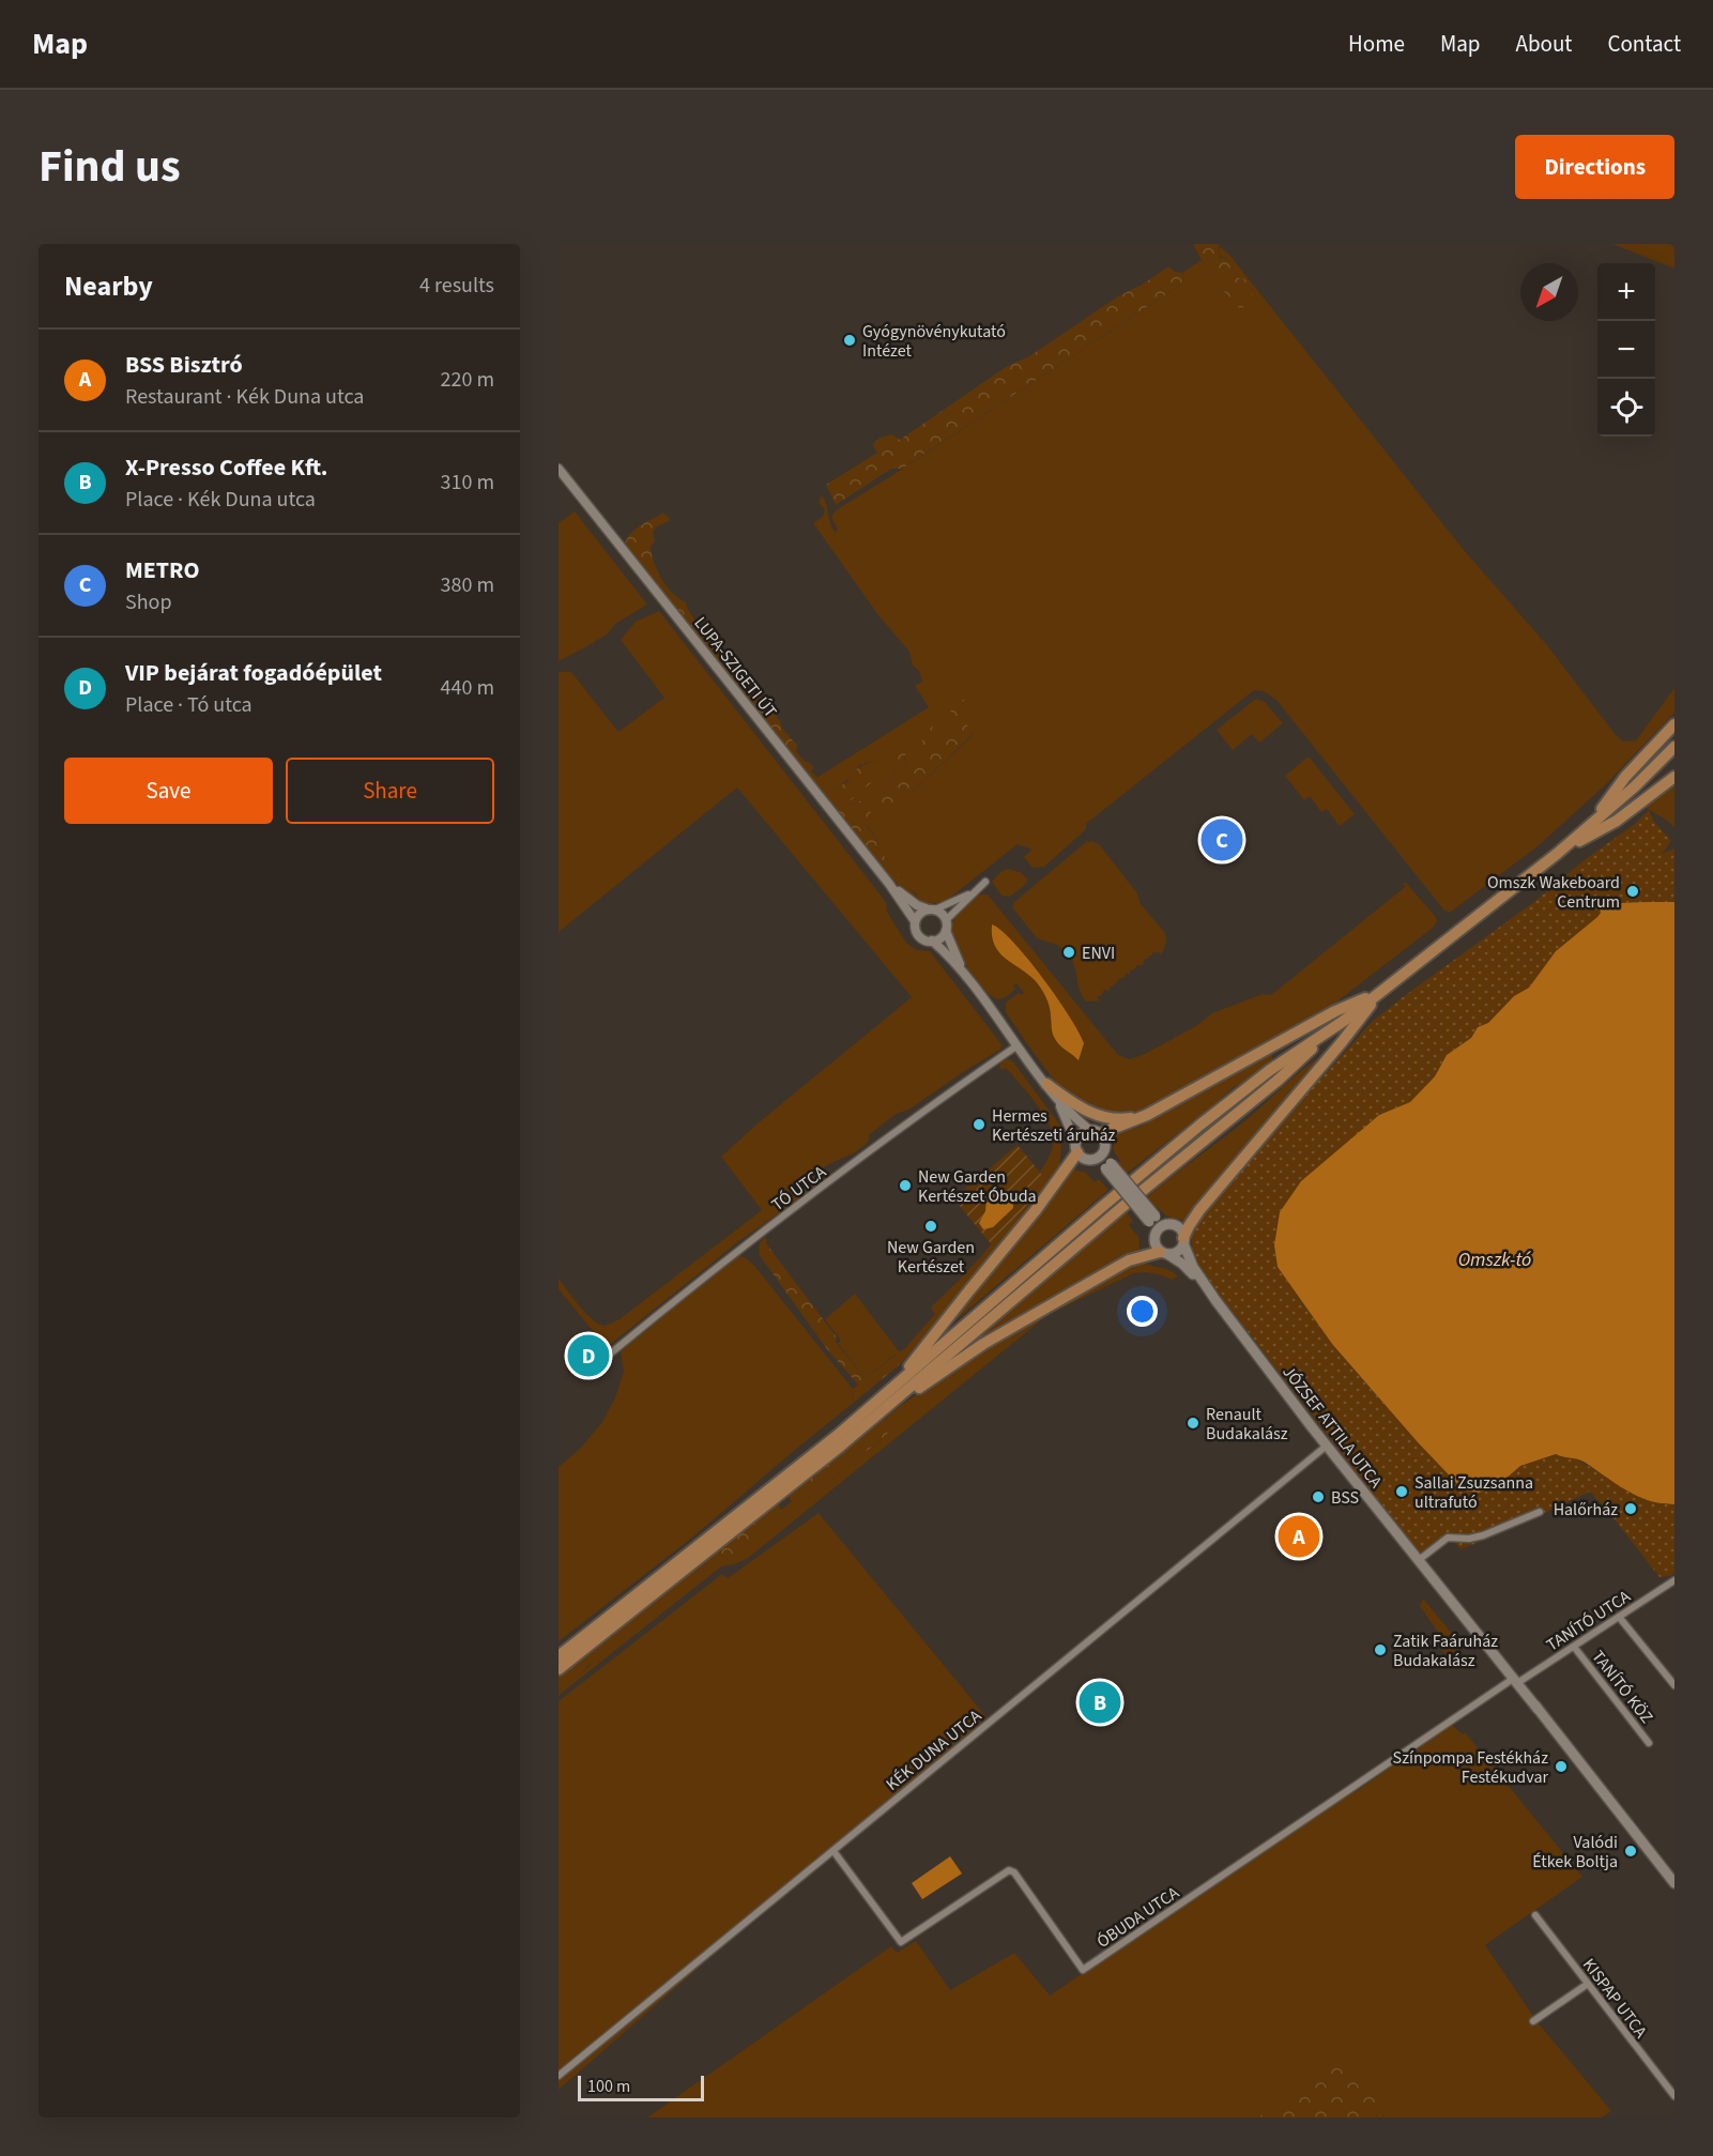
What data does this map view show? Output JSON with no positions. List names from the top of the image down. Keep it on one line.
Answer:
{"streets":{"main road":["JÓZSEF ATTILA UTCA"],"street":["LUPA-SZIGETI ÚT","TÓ UTCA","TANÍTÓ UTCA","TANÍTÓ KÖZ","KÉK DUNA UTCA","ÓBUDA UTCA","KISPAP UTCA"]},"crossings":[["LUPA-SZIGETI ÚT","TÓ UTCA"],["JÓZSEF ATTILA UTCA","TANÍTÓ UTCA"],["JÓZSEF ATTILA UTCA","KÉK DUNA UTCA"],["JÓZSEF ATTILA UTCA","ÓBUDA UTCA"],["TANÍTÓ UTCA","TANÍTÓ KÖZ"],["TANÍTÓ UTCA","ÓBUDA UTCA"],["KÉK DUNA UTCA","ÓBUDA UTCA"]],"water":["Omszk-tó"],"places":["Gyógynövénykutató Intézet","Omszk Wakeboard Centrum","ENVI","Hermes Kertészeti áruház","New Garden Kertészet Óbuda","New Garden Kertészet","Renault Budakalász","Sallai Zsuzsanna ultrafutó","BSS","Halőrház","Zatik Faáruház Budakalász","Színpompa Festékház Festékudvar","Valódi Étkek Boltja"],"scale_bar":"100 m","north":"bottom left","page":{"header":"Map","nav":["Home","Map","About","Contact"],"title":"Find us","buttons":["Directions",["Save","Share"]],"heading":["Nearby","4 results"],"map_buttons":["+","−"],"list":[{"mark":"A","name":"BSS Bisztró","note":"Restaurant · Kék Duna utca","value":"220 m"},{"mark":"B","name":"X-Presso Coffee Kft.","note":"Place · Kék Duna utca","value":"310 m"},{"mark":"C","name":"METRO","note":"Shop","value":"380 m"},{"mark":"D","name":"VIP bejárat fogadóépület","note":"Place · Tó utca","value":"440 m"}],"pins":["C","D","A","B"],"scale":"100 m"}}
